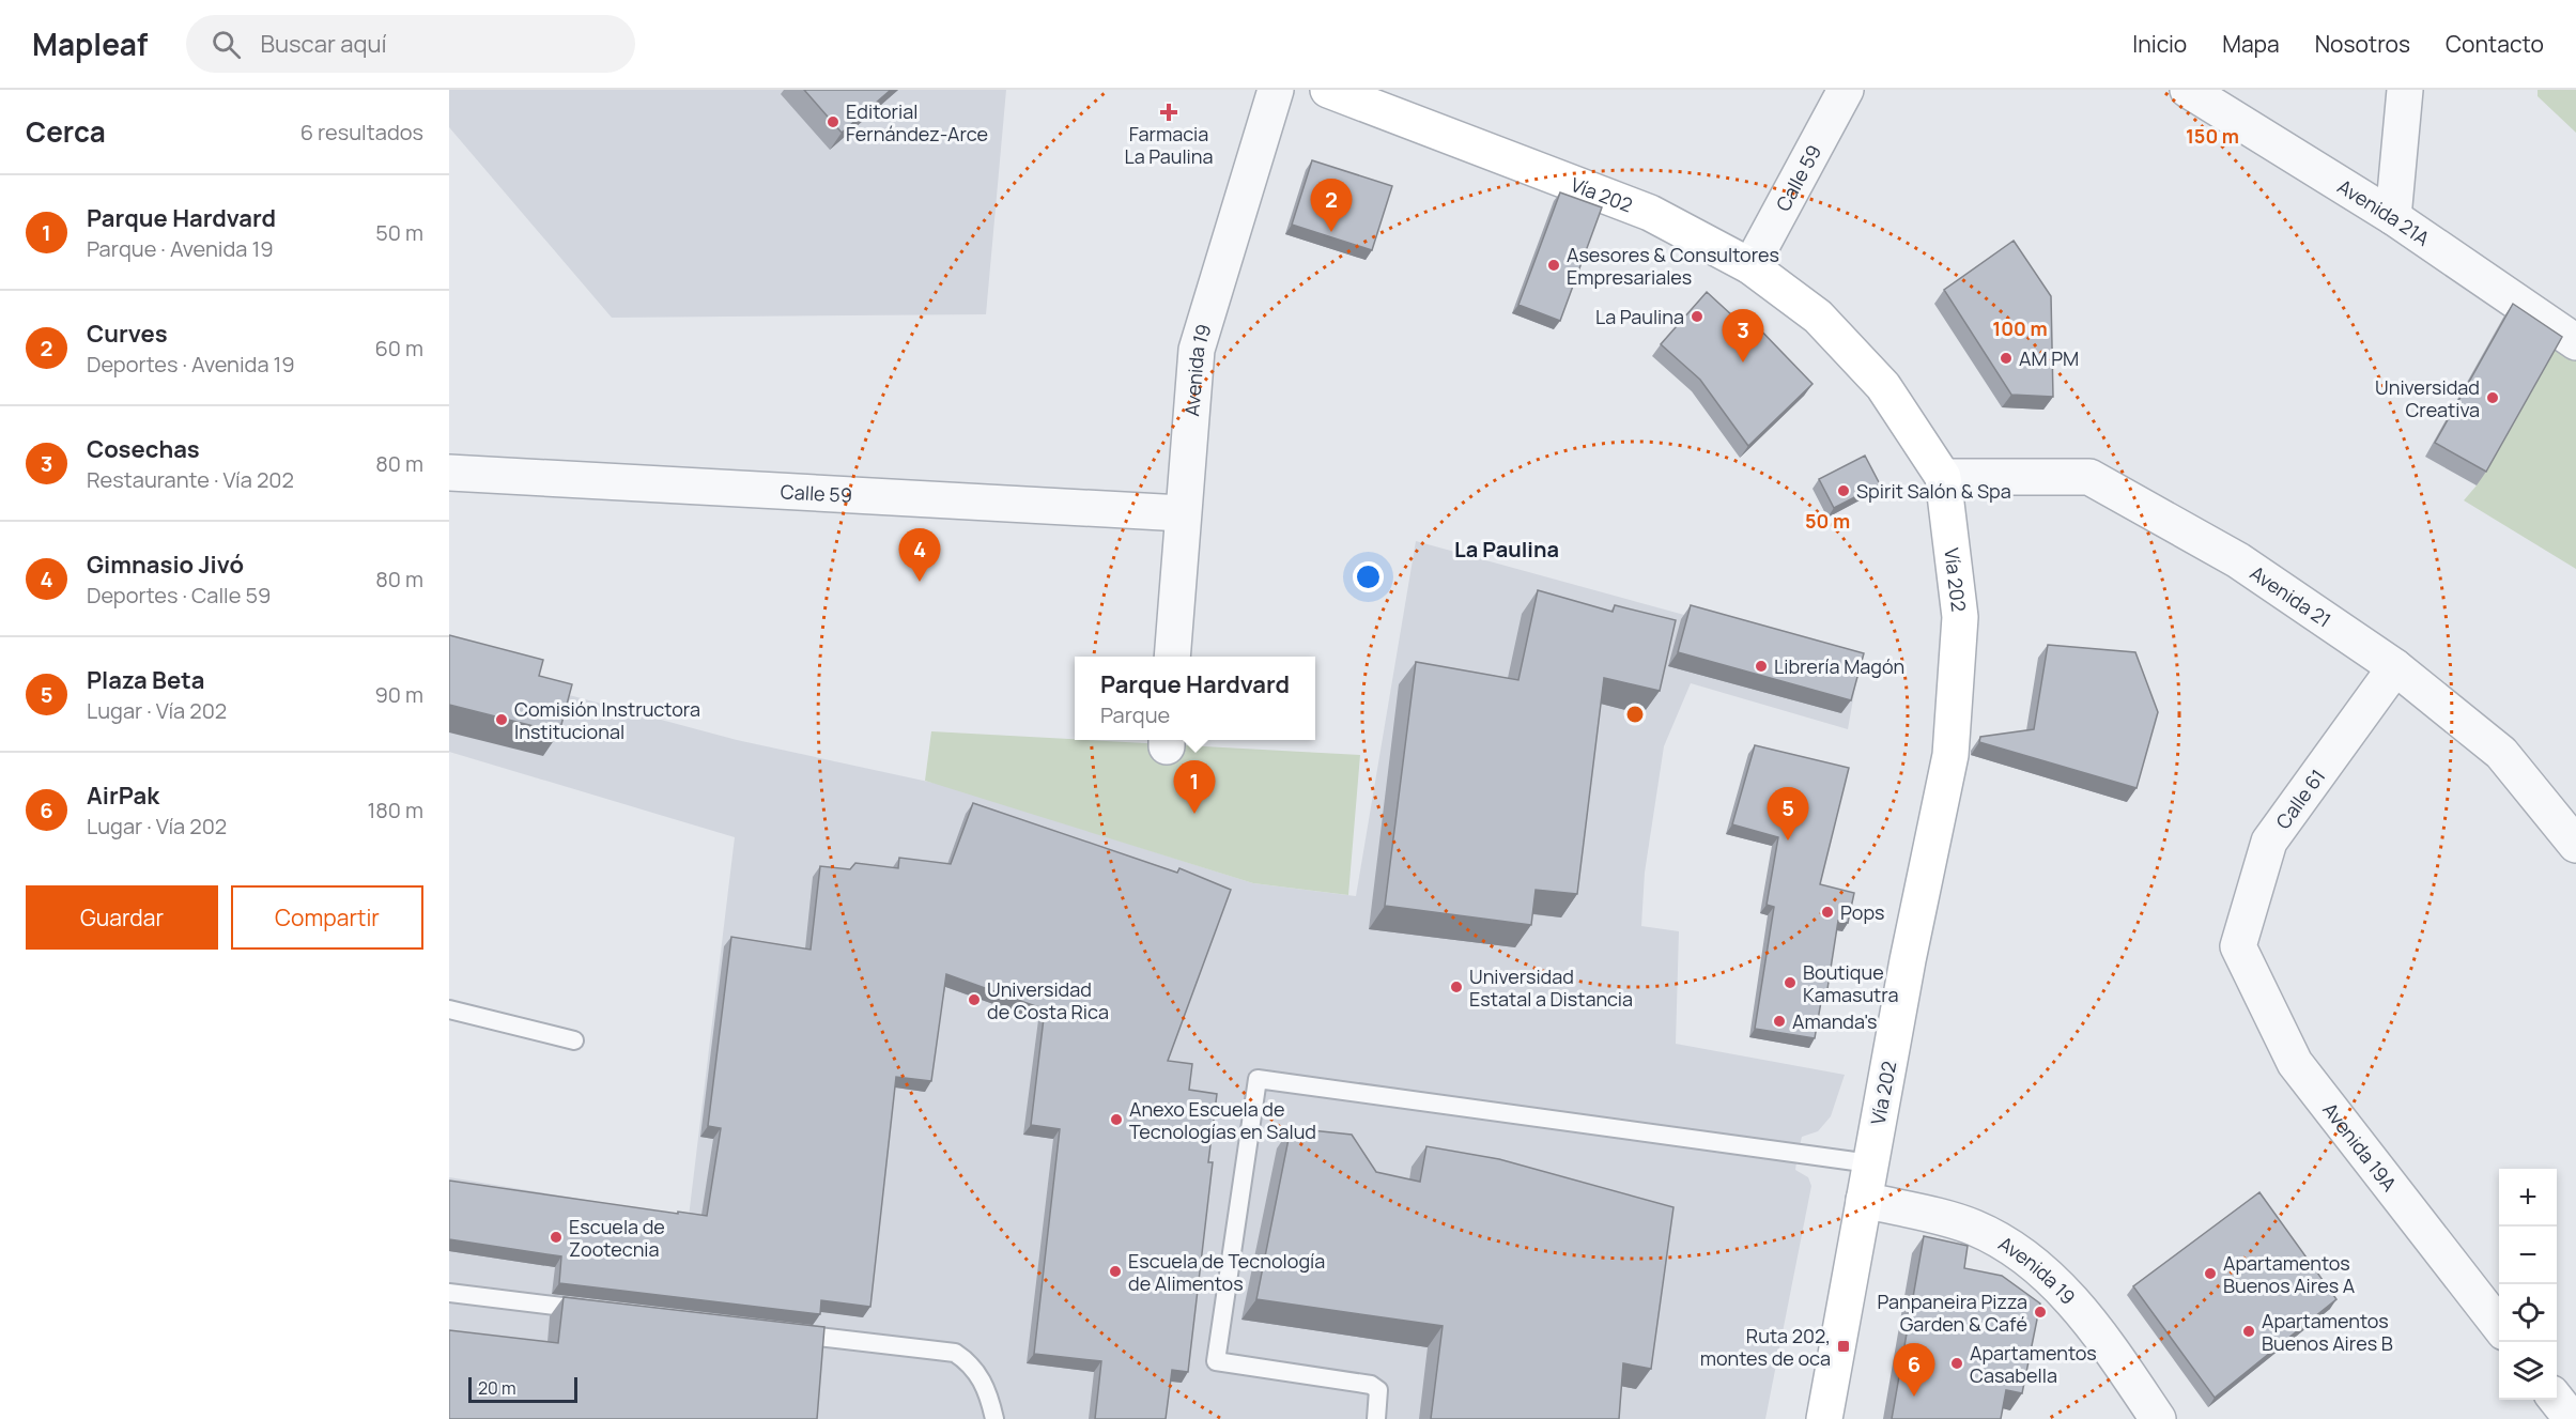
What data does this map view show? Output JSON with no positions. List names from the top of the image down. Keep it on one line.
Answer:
{"streets":{"main road":["Vía 202"],"street":["Calle 59","Avenida 21A","Avenida 19","Avenida 21","Calle 61","Avenida 19A"]},"crossings":[["Calle 59","Vía 202"],["Calle 59","Avenida 19"],["Vía 202","Avenida 19"],["Vía 202","Avenida 21"],["Avenida 21","Calle 61"],["Calle 61","Avenida 19A"]],"districts":["La Paulina"],"places":{"health":["Farmacia La Paulina"],"other":["Editorial Fernández-Arce","Asesores & Consultores Empresariales","La Paulina","AM PM","Universidad Creativa","Spirit Salón & Spa","Librería Magón","Comisión Instructora Institucional","Pops","Boutique Kamasutra","Universidad Estatal a Distancia","Universidad de Costa Rica","Amanda's","Anexo Escuela de Tecnologías en Salud","Escuela de Zootecnia","Escuela de Tecnología de Alimentos","Apartamentos Buenos Aires A","Panpaneira Pizza Garden & Café","Apartamentos Buenos Aires B","Apartamentos Casabella"],"transit":["Ruta 202, montes de oca"]},"scale_bar":"20 m","page":{"header":"Mapleaf","search":"Buscar aquí","nav":["Inicio","Mapa","Nosotros","Contacto"],"heading":["Cerca","6 resultados"],"list":[{"mark":"1","name":"Parque Hardvard","note":"Parque · Avenida 19","value":"50 m"},{"mark":"2","name":"Curves","note":"Deportes · Avenida 19","value":"60 m"},{"mark":"3","name":"Cosechas","note":"Restaurante · Vía 202","value":"80 m"},{"mark":"4","name":"Gimnasio Jivó","note":"Deportes · Calle 59","value":"80 m"},{"mark":"5","name":"Plaza Beta","note":"Lugar · Vía 202","value":"90 m"},{"mark":"6","name":"AirPak","note":"Lugar · Vía 202","value":"180 m"}],"pins":["2","3","4","1","5","6"],"popup":["Parque Hardvard","Parque"],"buttons":["Guardar","Compartir"],"map_buttons":["+","−"],"scale":"20 m"},"rings":["150 m","100 m","50 m"]}
